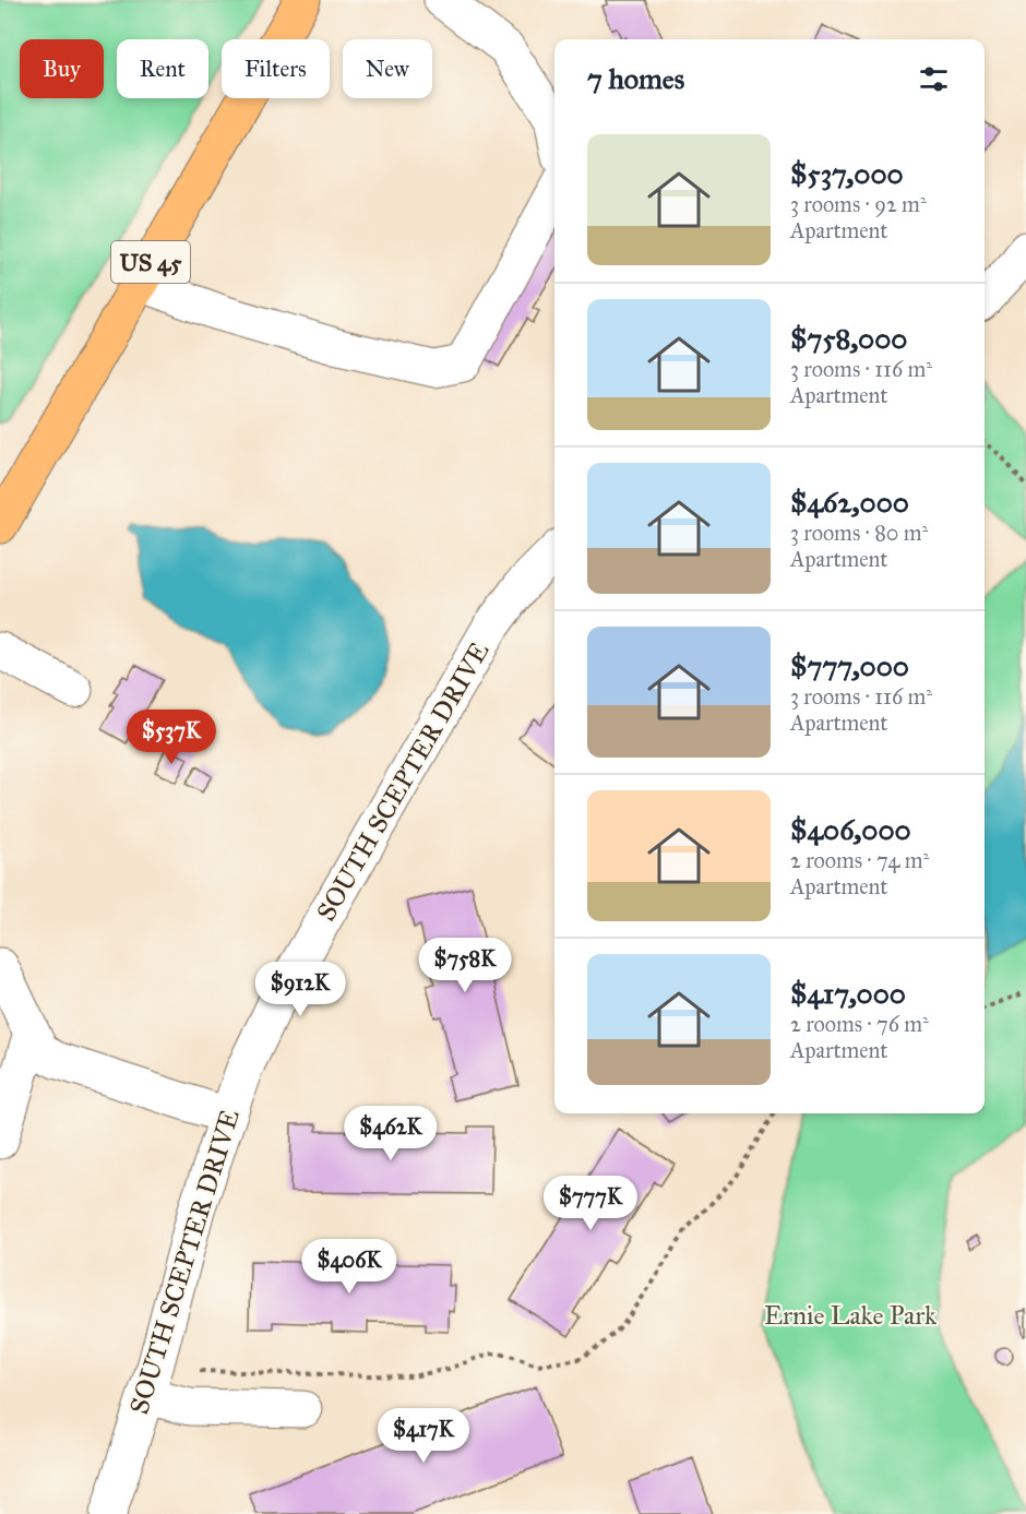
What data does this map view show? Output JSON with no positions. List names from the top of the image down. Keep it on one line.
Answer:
{"streets":{"main road":["US 45"],"street":["SOUTH SCEPTER DRIVE"]},"parks":["Ernie Lake Park"],"page":{"chip":["Buy","Rent","Filters","New"],"heading":"7 homes","list":[{"name":"$537,000","note":"3 rooms · 92 m² · Apartment"},{"name":"$758,000","note":"3 rooms · 116 m² · Apartment"},{"name":"$462,000","note":"3 rooms · 80 m² · Apartment"},{"name":"$777,000","note":"3 rooms · 116 m² · Apartment"},{"name":"$406,000","note":"2 rooms · 74 m² · Apartment"},{"name":"$417,000","note":"2 rooms · 76 m² · Apartment"}],"price":["$537K","$758K","$912K","$462K","$777K","$406K","$417K"]}}
